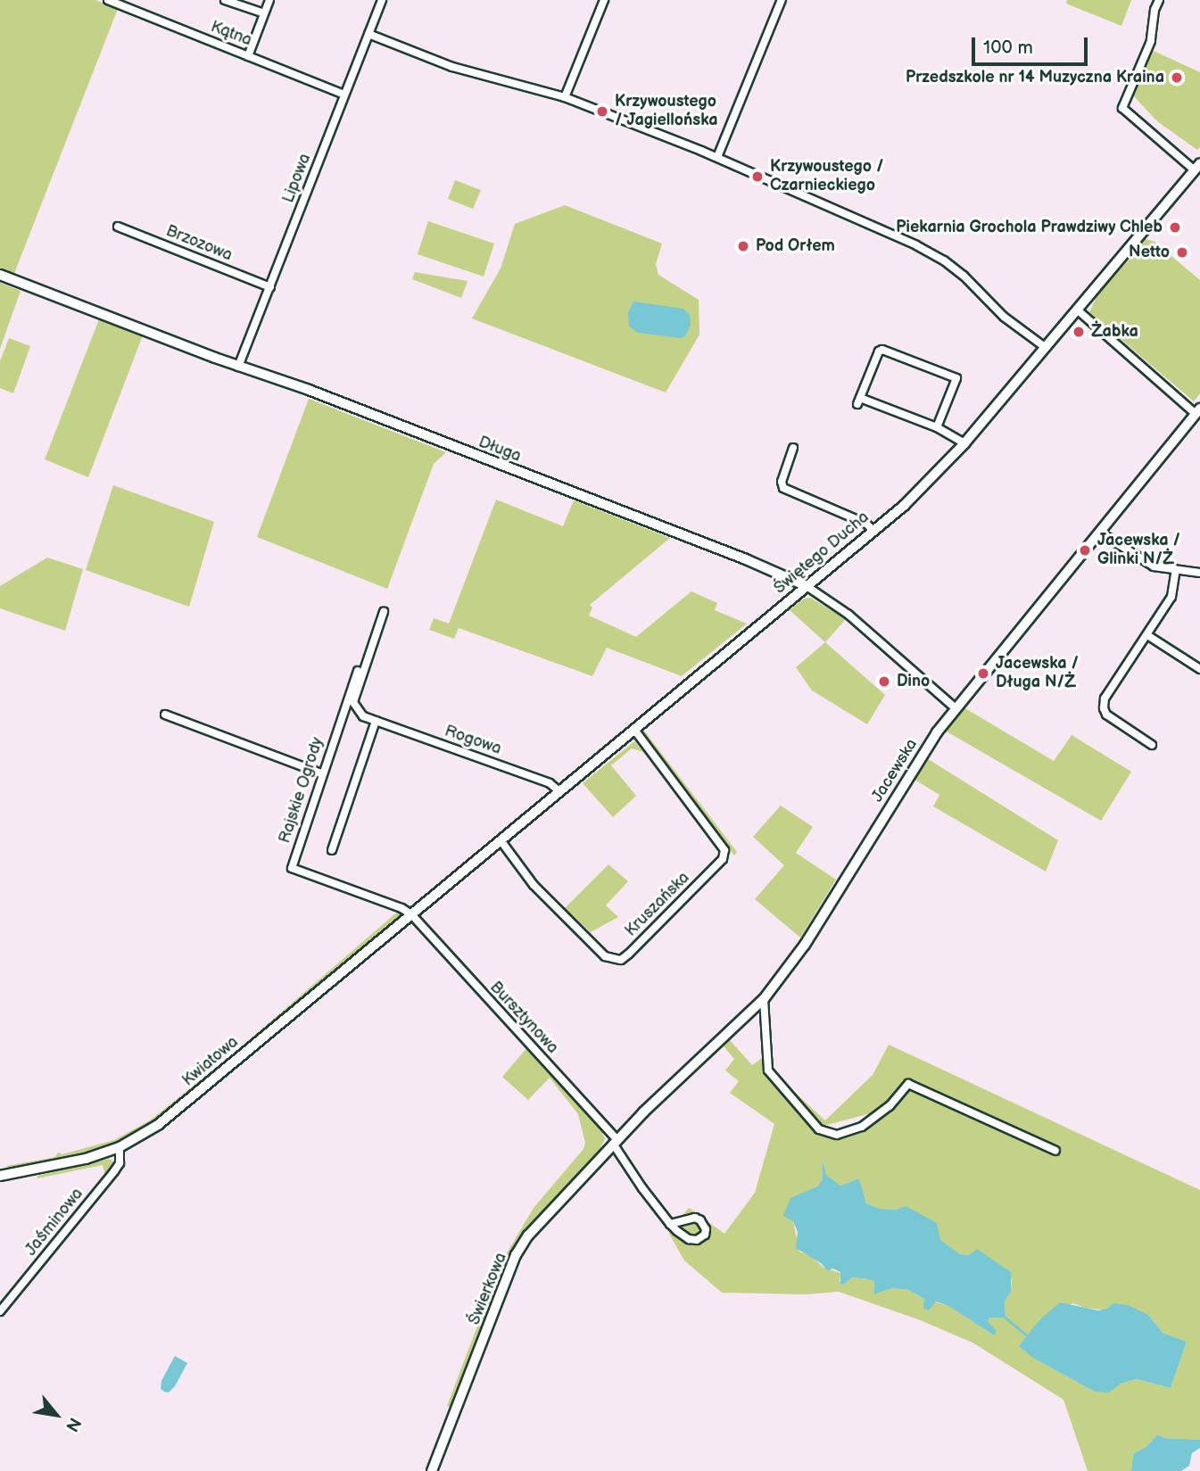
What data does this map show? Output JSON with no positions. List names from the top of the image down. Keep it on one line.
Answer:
{"streets":{"main road":["Świętego Ducha","Kwiatowa"],"street":["Kątna","Lipowa","Brzozowa","Długa","Rogowa","Jacewska","Rajskie Ogrody","Kruszańska","Bursztynowa","Jaśminowa","Świerkowa"]},"crossings":[["Kątna","Lipowa"],["Lipowa","Brzozowa"],["Lipowa","Długa"],["Długa","Świętego Ducha"],["Długa","Jacewska"],["Świętego Ducha","Rogowa"],["Świętego Ducha","Rajskie Ogrody"],["Świętego Ducha","Kruszańska"],["Świętego Ducha","Bursztynowa"],["Świętego Ducha","Kwiatowa"],["Jacewska","Bursztynowa"],["Jacewska","Świerkowa"],["Rajskie Ogrody","Bursztynowa"],["Rajskie Ogrody","Kwiatowa"],["Bursztynowa","Kwiatowa"],["Bursztynowa","Świerkowa"],["Kwiatowa","Jaśminowa"]],"places":["Przedszkole nr 14 Muzyczna Kraina","Krzywoustego / Jagiellońska","Krzywoustego / Czarnieckiego","Piekarnia Grochola Prawdziwy Chleb","Pod Orłem","Netto","Żabka","Jacewska / Glinki N/Ż","Jacewska / Długa N/Ż","Dino"],"scale_bar":"100 m","north":"bottom right"}
